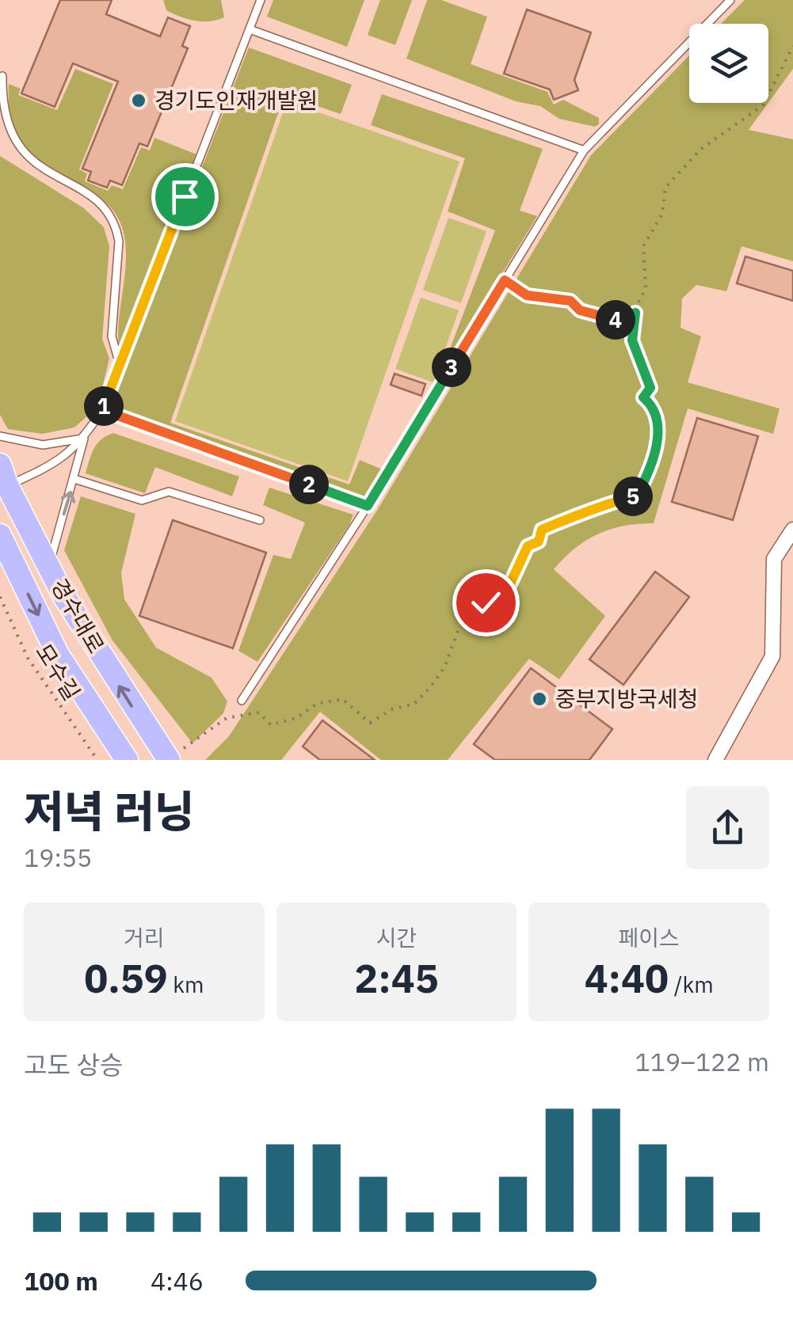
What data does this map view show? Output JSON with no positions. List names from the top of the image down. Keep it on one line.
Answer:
{"streets":{"main road":["경수대로"],"path":["모수길"]},"places":["경기도인재개발원","중부지방국세청"],"page":{"pins":["4","3","1","2","5"],"heading":["저녁 러닝","19:55"],"stats":[["거리","0.59 km"],["시간","2:45"],["페이스","4:40 /km"]],"chart":["고도 상승","119–122 m"],"list":[{"name":"100 m","note":"4:46"}]}}
